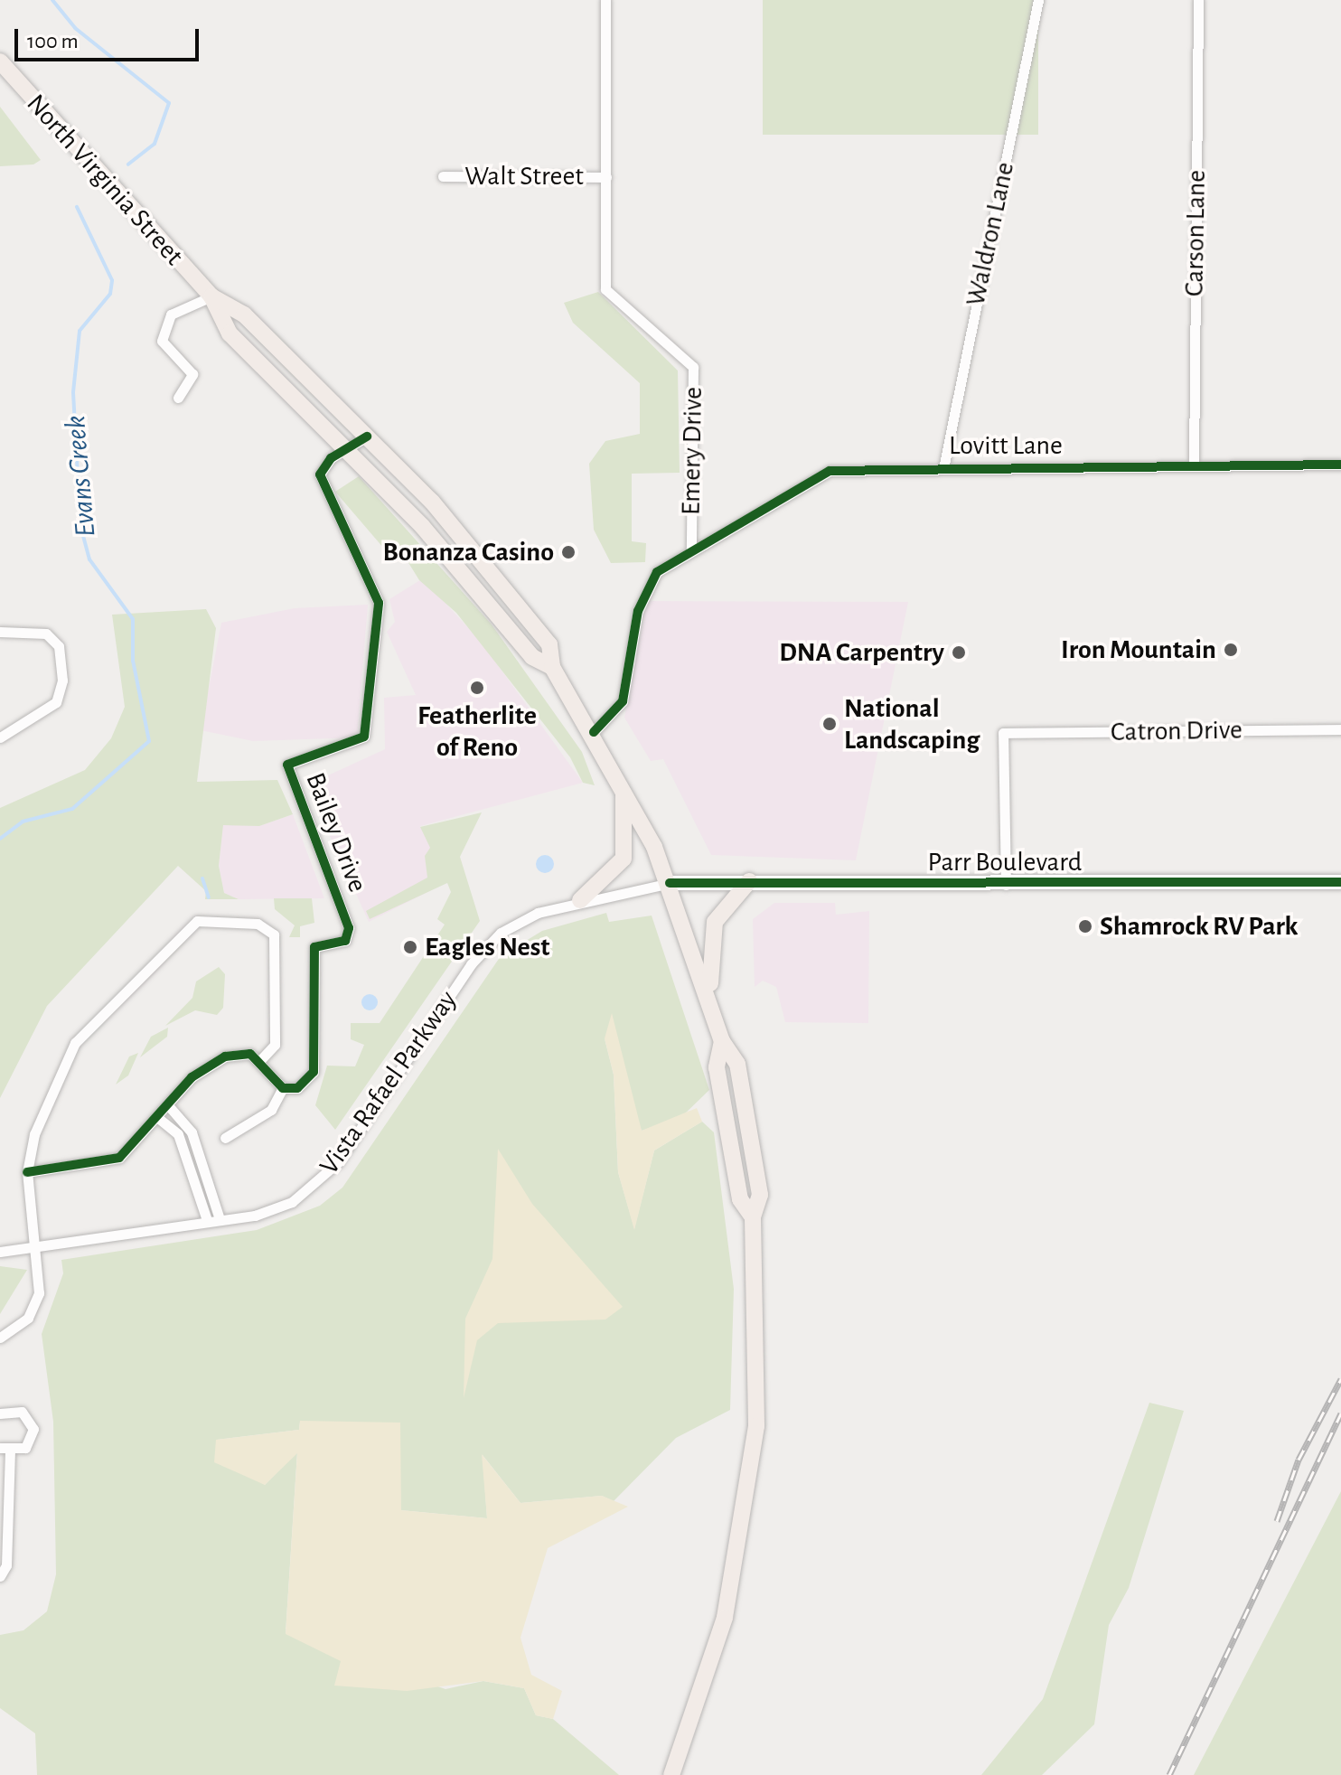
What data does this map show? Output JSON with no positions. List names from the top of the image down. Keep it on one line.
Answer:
{"streets":{"main road":["North Virginia Street","Parr Boulevard"],"street":["Walt Street","Carson Lane","Waldron Lane","Lovitt Lane","Emery Drive","Catron Drive","Bailey Drive","Vista Rafael Parkway"]},"crossings":[["Walt Street","Emery Drive"],["North Virginia Street","Emery Drive"],["North Virginia Street","Bailey Drive"],["North Virginia Street","Parr Boulevard"],["North Virginia Street","Vista Rafael Parkway"],["Carson Lane","Lovitt Lane"],["Waldron Lane","Lovitt Lane"],["Lovitt Lane","Emery Drive"],["Catron Drive","Parr Boulevard"],["Parr Boulevard","Vista Rafael Parkway"]],"water":["Evans Creek"],"places":["Bonanza Casino","Iron Mountain","DNA Carpentry","Featherlite of Reno","National Landscaping","Shamrock RV Park","Eagles Nest"],"scale_bar":"100 m"}
